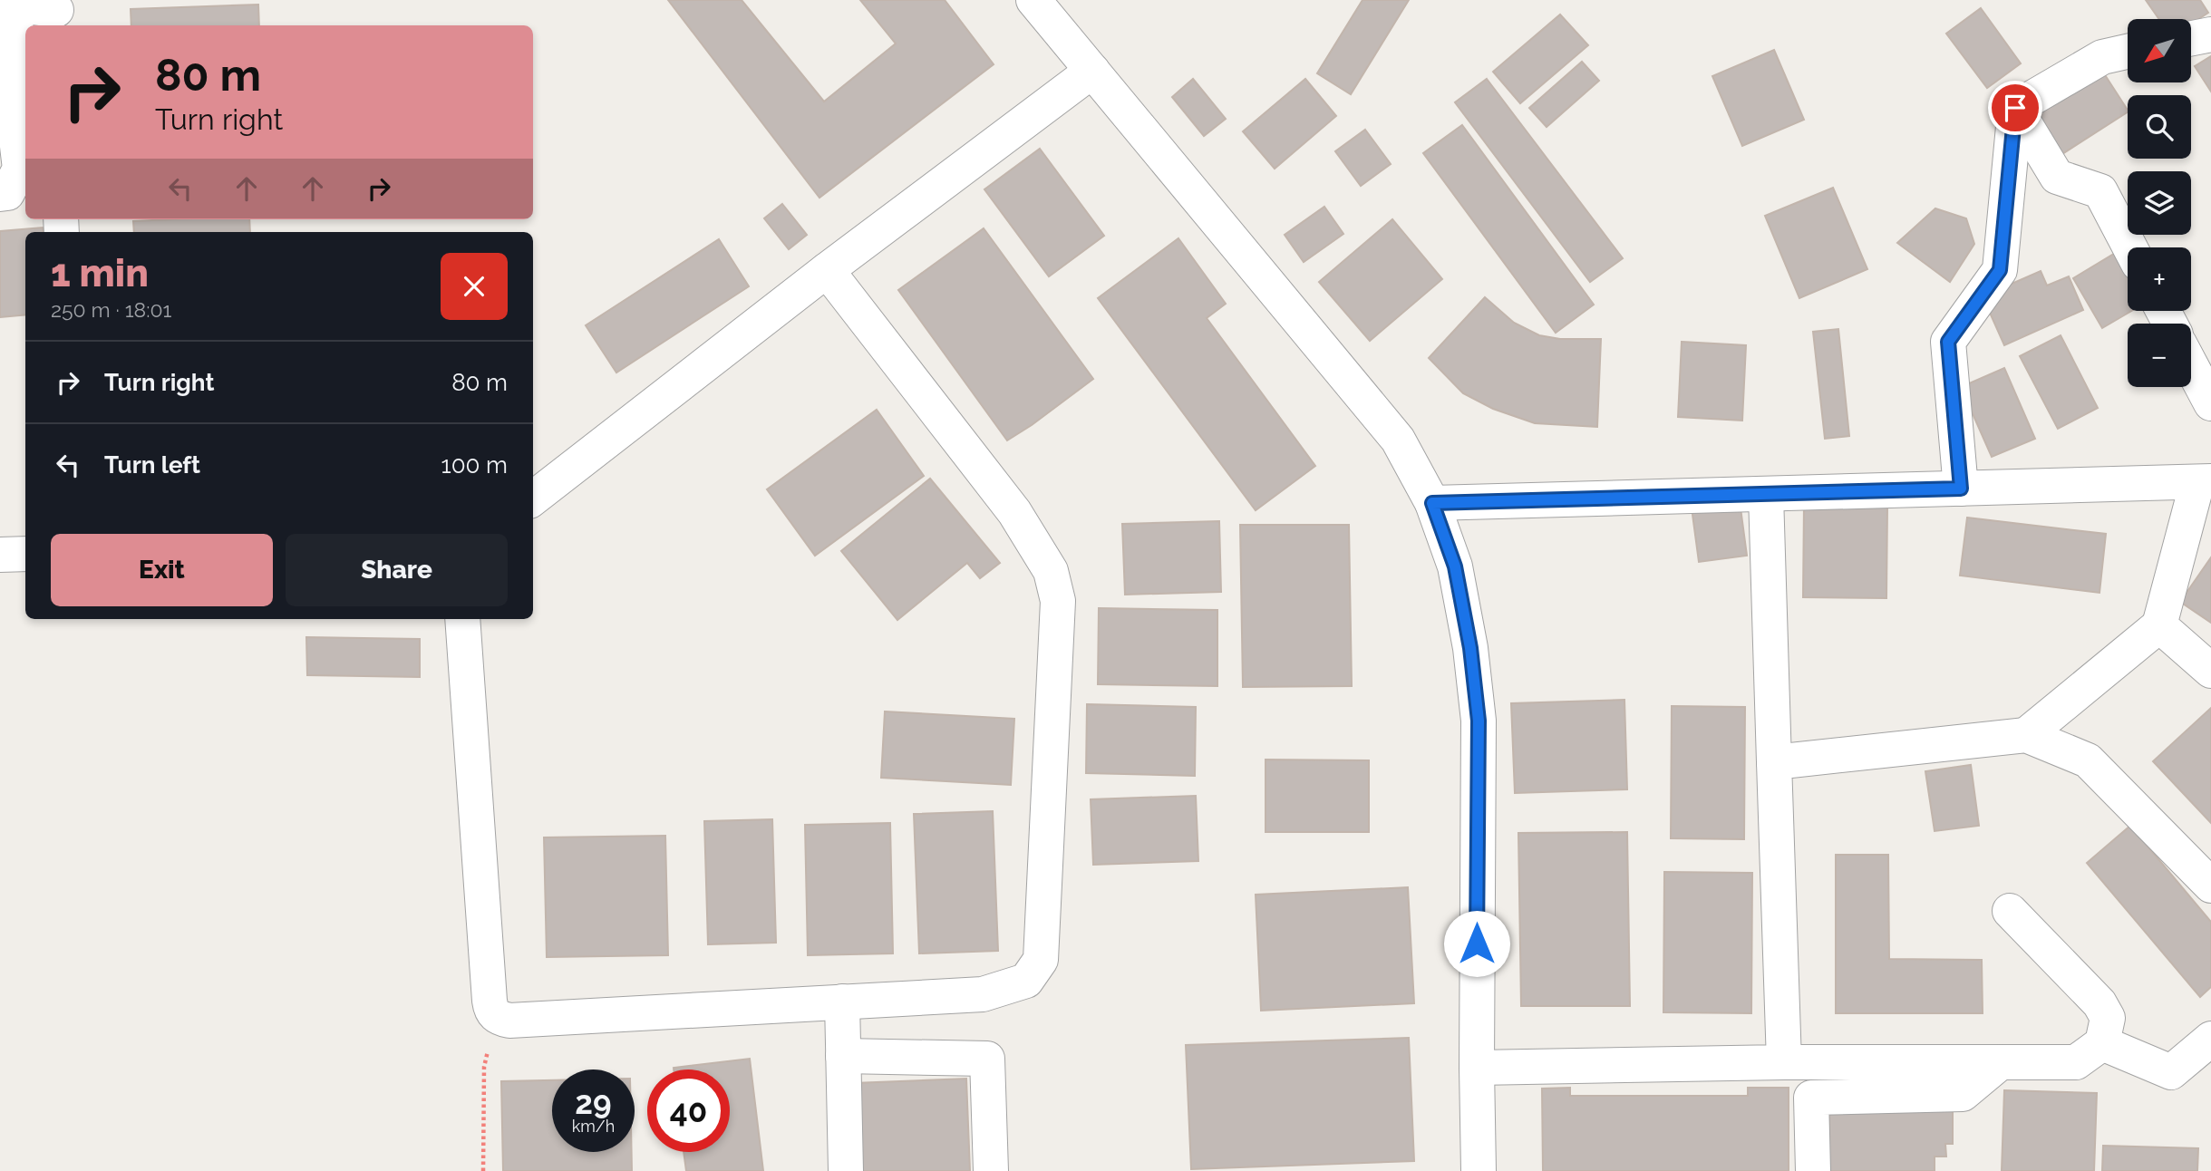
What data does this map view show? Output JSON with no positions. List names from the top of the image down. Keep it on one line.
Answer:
{"north":"bottom left","page":{"map_buttons":["+","−"],"turn":["80 m","Turn right"],"heading":["1 min","250 m · 18:01"],"list":[{"name":"Turn right","value":"80 m"},{"name":"Turn left","value":"100 m"}],"buttons":["Exit","Share"],"speed":"29 km/h","limit":"40"}}
